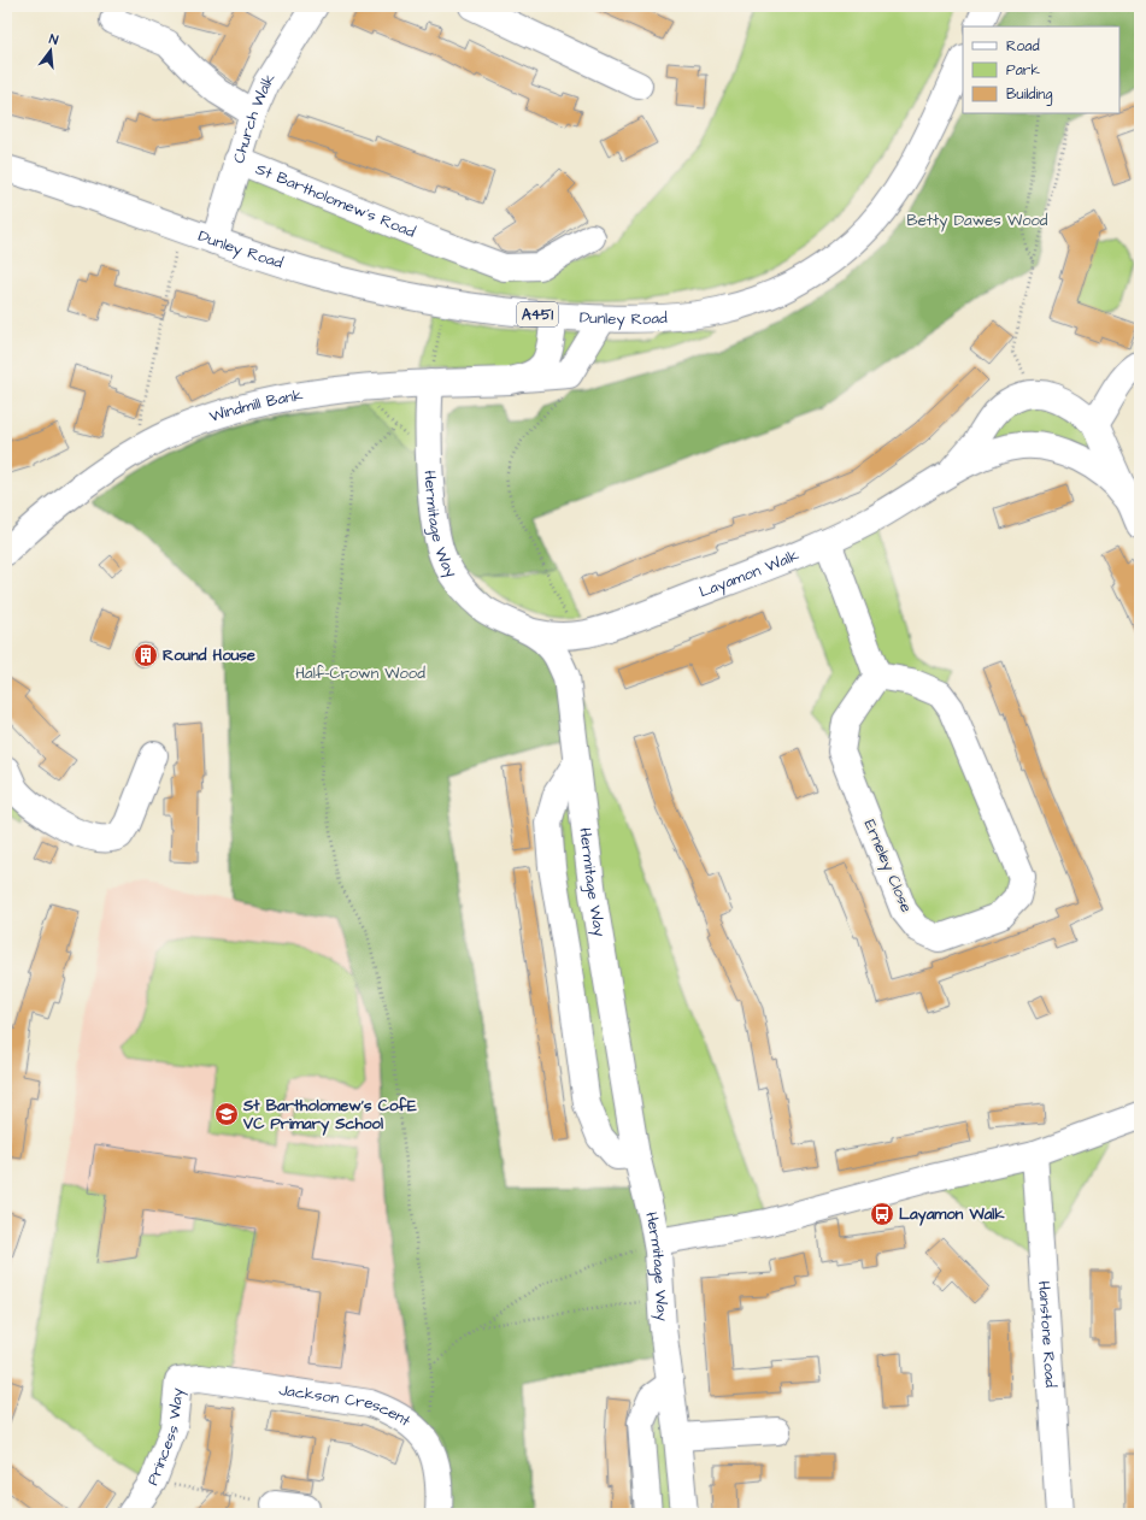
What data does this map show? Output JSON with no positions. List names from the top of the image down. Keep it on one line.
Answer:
{"streets":{"street":["Church Walk","St Bartholomew's Road","Dunley Road","A451","Windmill Bank","Hermitage Way","Layamon Walk","Erneley Close","Hanstone Road","Jackson Crescent","Princess Way"]},"crossings":[["Church Walk","St Bartholomew's Road"],["Church Walk","Dunley Road"],["Dunley Road","Windmill Bank"],["Windmill Bank","Hermitage Way"],["Hermitage Way","Layamon Walk"],["Jackson Crescent","Princess Way"]],"parks":["Betty Dawes Wood","Half-Crown Wood"],"places":{"building":["Round House"],"school or university":["St Bartholomew's CofE VC Primary School"],"bus stop":["Layamon Walk"]},"legend":["Road","Park","Building"],"north":"top"}
